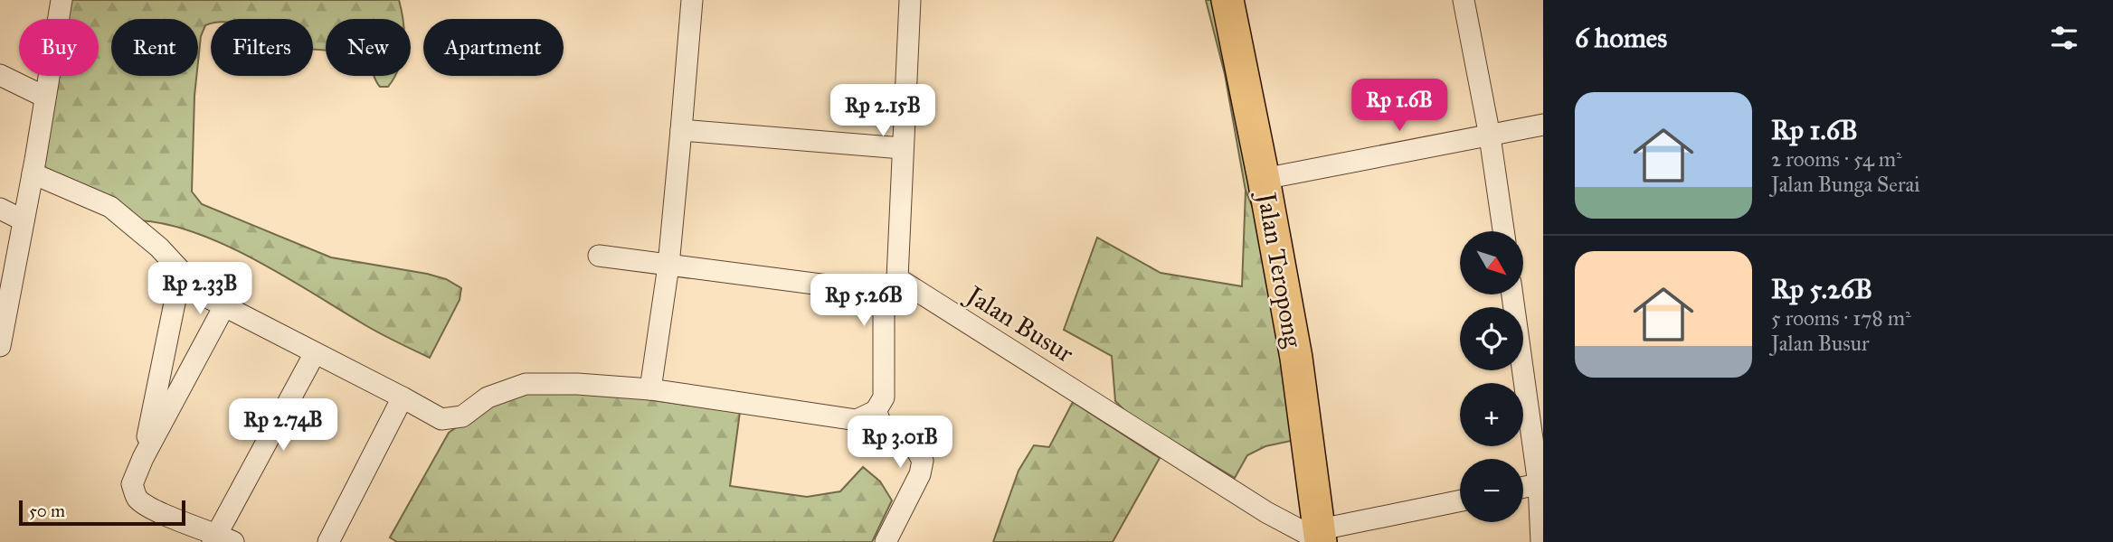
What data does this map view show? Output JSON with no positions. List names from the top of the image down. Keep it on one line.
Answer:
{"streets":{"main road":["Jalan Teropong"],"street":["Jalan Busur"]},"crossings":[["Jalan Teropong","Jalan Busur"]],"scale_bar":"50 m","north":"bottom right","page":{"heading":"6 homes","chip":["Buy","Rent","Filters","New","Apartment"],"list":[{"name":"Rp 1.6B","note":"2 rooms · 54 m² · Jalan Bunga Serai"},{"name":"Rp 5.26B","note":"5 rooms · 178 m² · Jalan Busur"}],"price":["Rp 1.6B","Rp 2.15B","Rp 2.33B","Rp 5.26B","Rp 2.74B","Rp 3.01B"],"map_buttons":["+","−"],"scale":"50 m"}}
